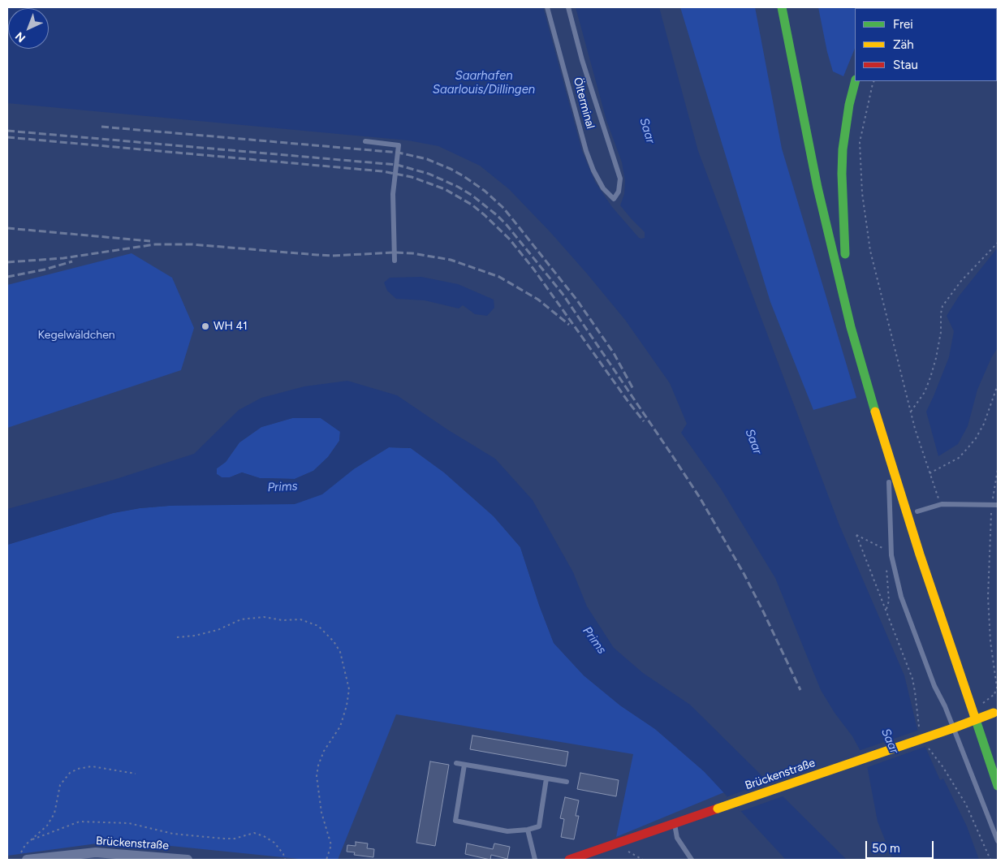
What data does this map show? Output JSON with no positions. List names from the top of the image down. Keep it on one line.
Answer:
{"streets":{"main road":["Brückenstraße"],"lane":["Ölterminal"]},"water":["Saarhafen Saarlouis/Dillingen","Saar","Prims"],"parks":["Kegelwäldchen"],"places":["WH 41"],"legend":["Frei","Zäh","Stau"],"scale_bar":"50 m","north":"bottom left"}
